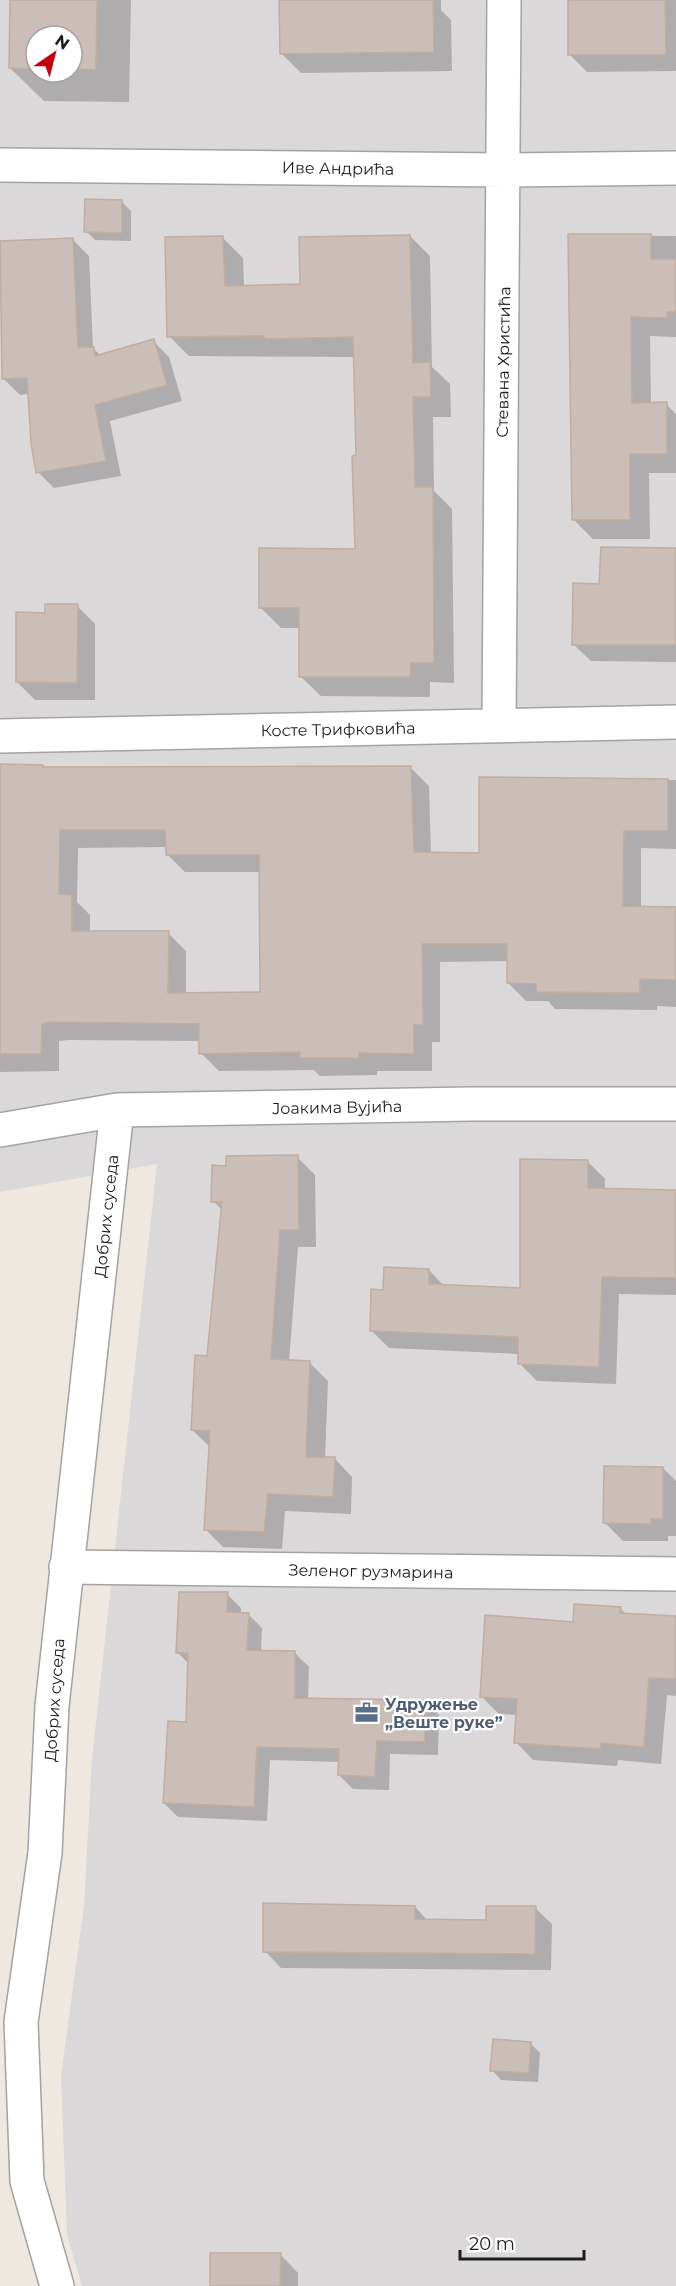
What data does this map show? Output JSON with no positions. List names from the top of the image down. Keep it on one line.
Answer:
{"streets":{"street":["Иве Андрића","Стевана Христића","Косте Трифковића","Јоакима Вујића","Добрих суседа","Зеленог рузмарина"]},"crossings":[["Иве Андрића","Стевана Христића"],["Стевана Христића","Косте Трифковића"],["Јоакима Вујића","Добрих суседа"],["Добрих суседа","Зеленог рузмарина"]],"places":{"office":["Удружење „Веште руке”"]},"scale_bar":"20 m","north":"top right"}
